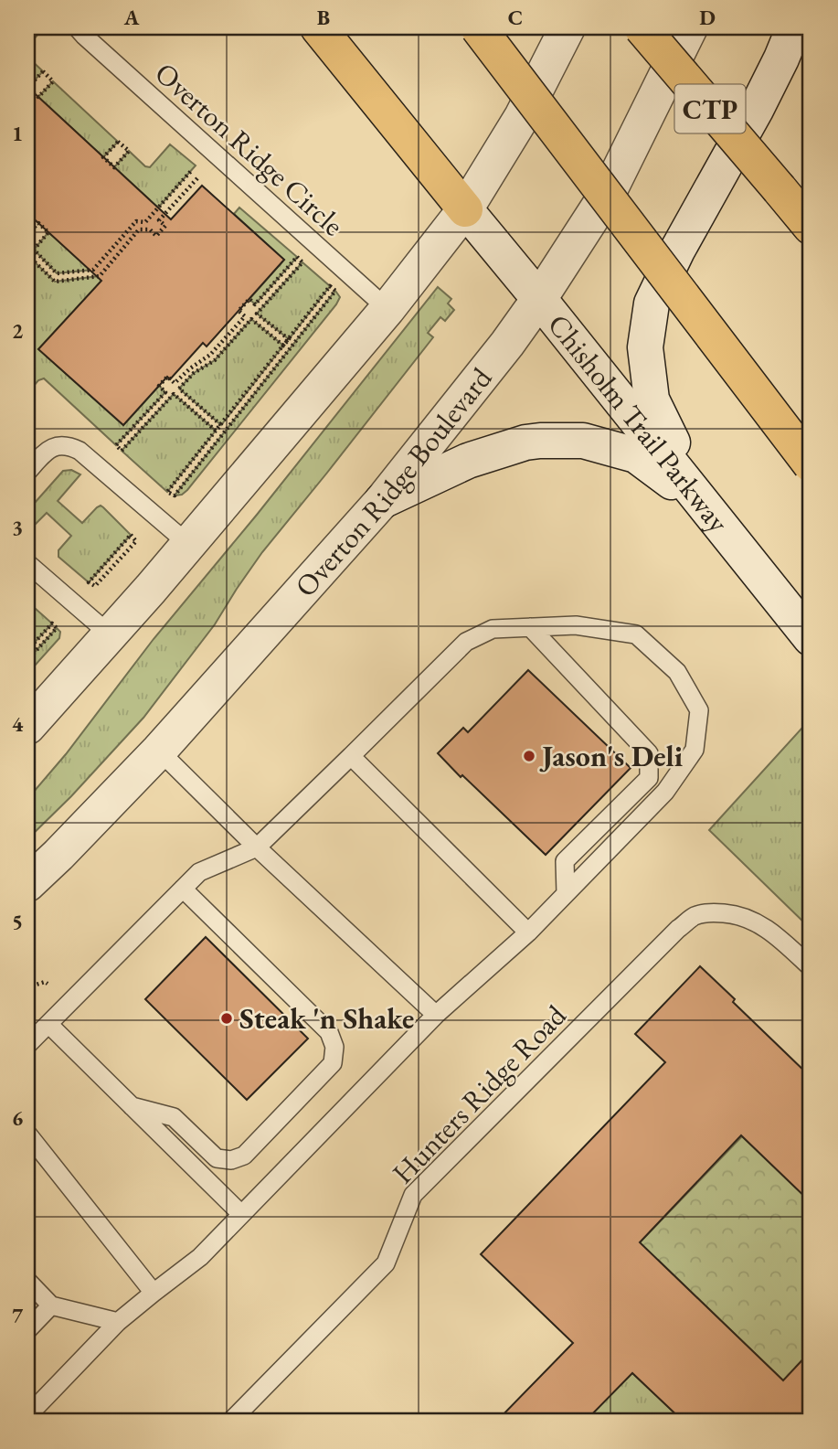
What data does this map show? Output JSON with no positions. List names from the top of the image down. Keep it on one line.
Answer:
{"streets":{"highway":["CTP"],"street":["Chisholm Trail Parkway","Overton Ridge Boulevard"],"lane":["Overton Ridge Circle","Hunters Ridge Road"]},"crossings":[["Chisholm Trail Parkway","Overton Ridge Boulevard"]],"places":["Jason's Deli","Steak 'n Shake"],"grid":{"columns":["A","B","C","D"],"rows":["1","2","3","4","5","6","7"]}}
